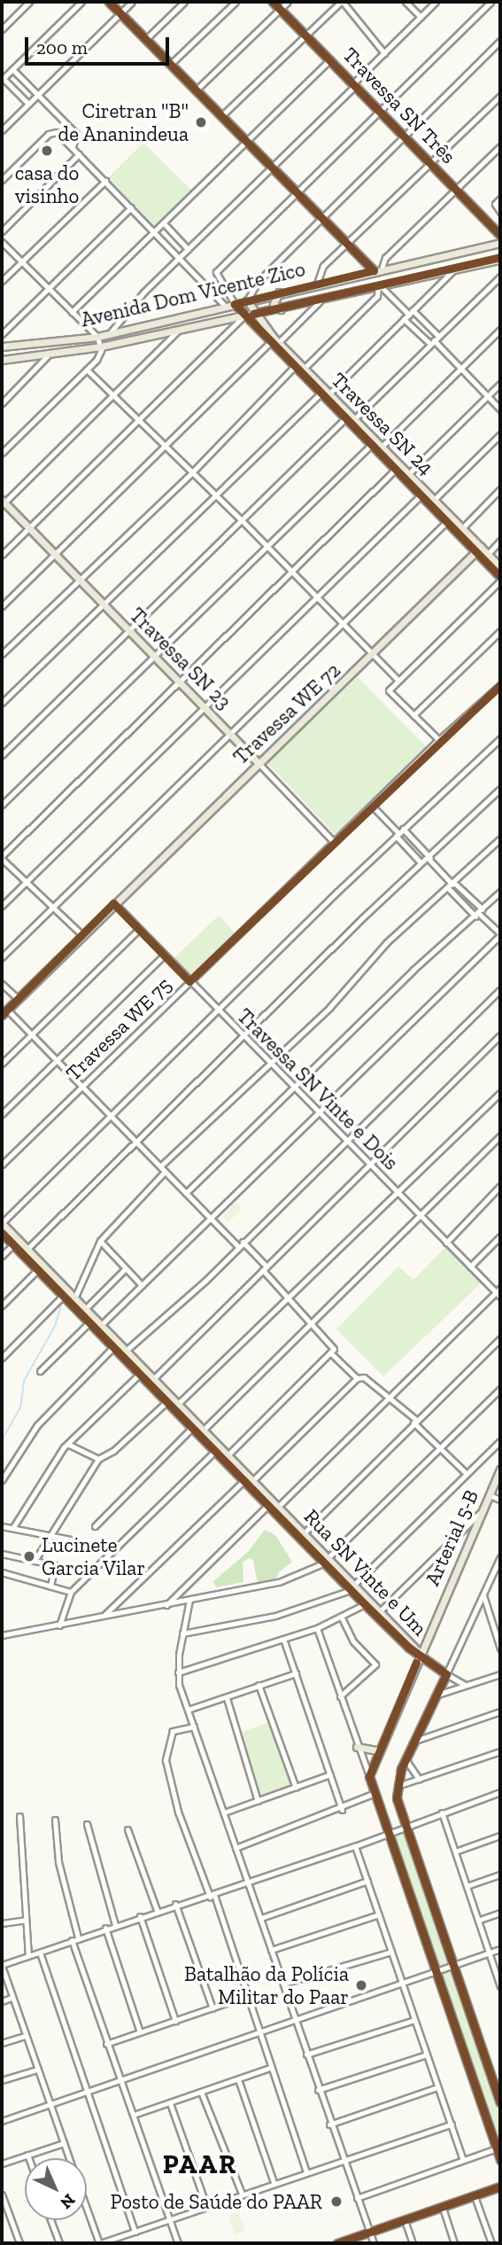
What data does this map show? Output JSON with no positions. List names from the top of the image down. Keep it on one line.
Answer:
{"streets":{"main road":["Travessa SN Três","Avenida Dom Vicente Zico","Travessa SN 24","Travessa SN 23","Travessa WE 72","Arterial 5-B","Rua SN Vinte e Um"],"street":["Travessa WE 75","Travessa SN Vinte e Dois"]},"crossings":[["Avenida Dom Vicente Zico","Travessa SN 24"],["Travessa SN 24","Travessa WE 72"],["Travessa SN 23","Travessa WE 72"],["Travessa SN 23","Travessa WE 75"],["Travessa WE 72","Travessa SN Vinte e Dois"],["Travessa WE 75","Travessa SN Vinte e Dois"],["Arterial 5-B","Rua SN Vinte e Um"]],"districts":["PAAR"],"places":["Ciretran \"B\" de Ananindeua","casa do visinho","Lucinete Garcia Vilar","Batalhão da Polícia Militar do Paar","Posto de Saúde do PAAR"],"scale_bar":"200 m","north":"bottom right"}
